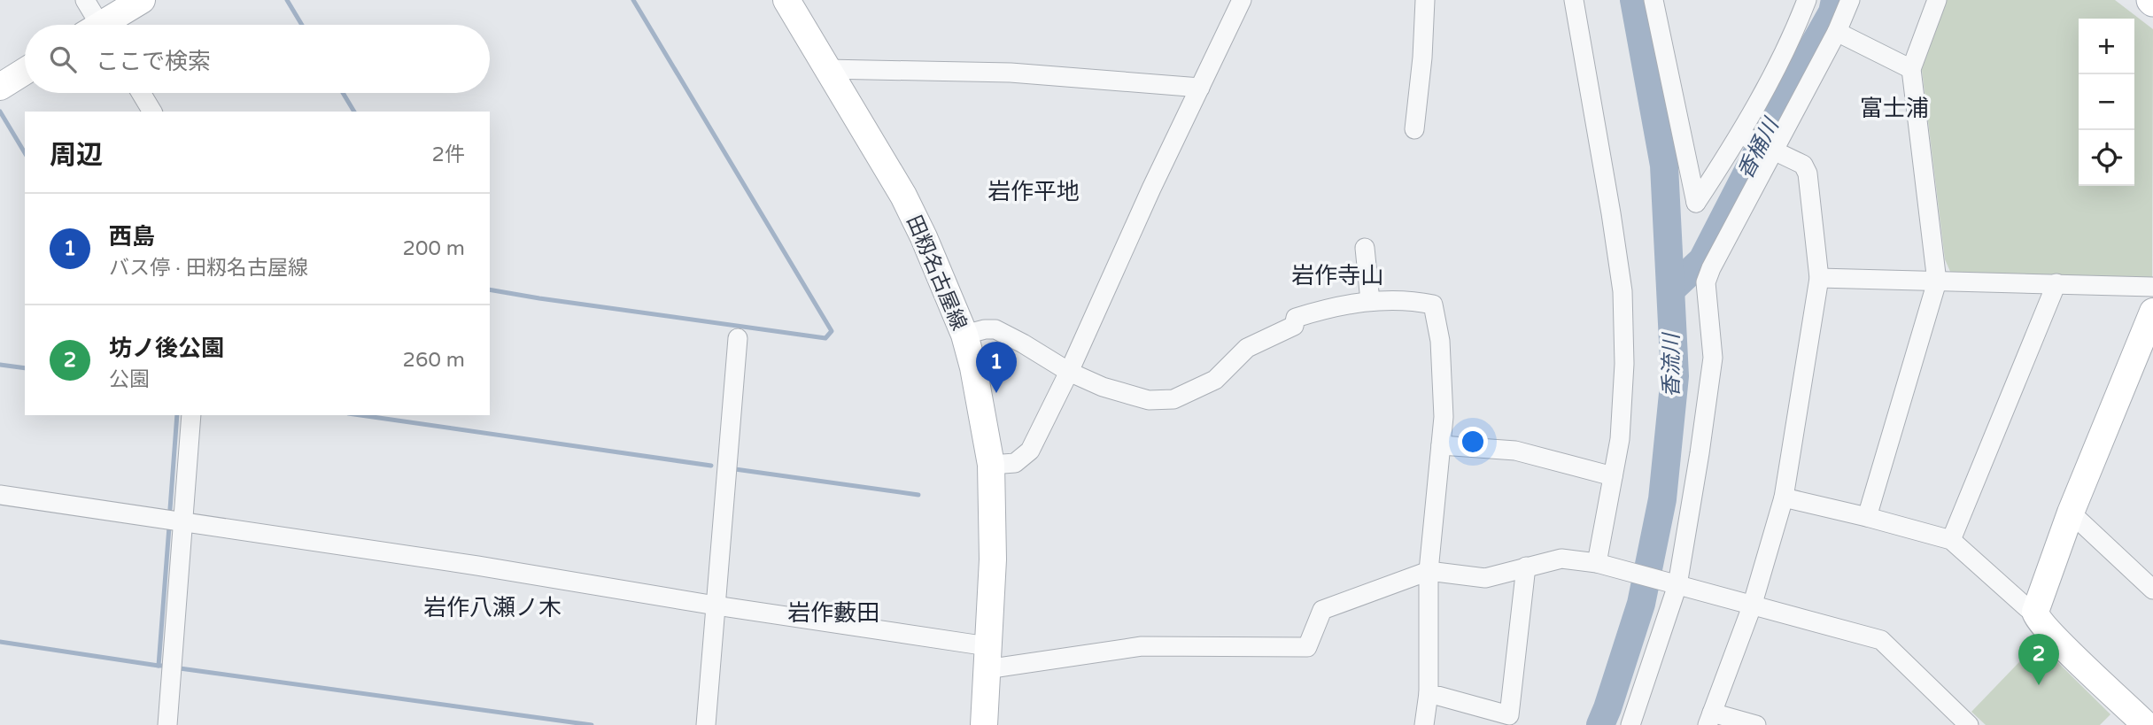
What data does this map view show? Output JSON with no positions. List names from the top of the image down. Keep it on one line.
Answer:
{"streets":{"main road":["田籾名古屋線"]},"districts":["富士浦","岩作平地","岩作寺山","岩作八瀬ノ木","岩作藪田"],"water":["香桶川","香流川"],"page":{"map_buttons":["+","−"],"search":"ここで検索","heading":["周辺","2件"],"list":[{"mark":"1","name":"西島","note":"バス停 · 田籾名古屋線","value":"200 m"},{"mark":"2","name":"坊ノ後公園","note":"公園","value":"260 m"}],"pins":["1","2"]}}
